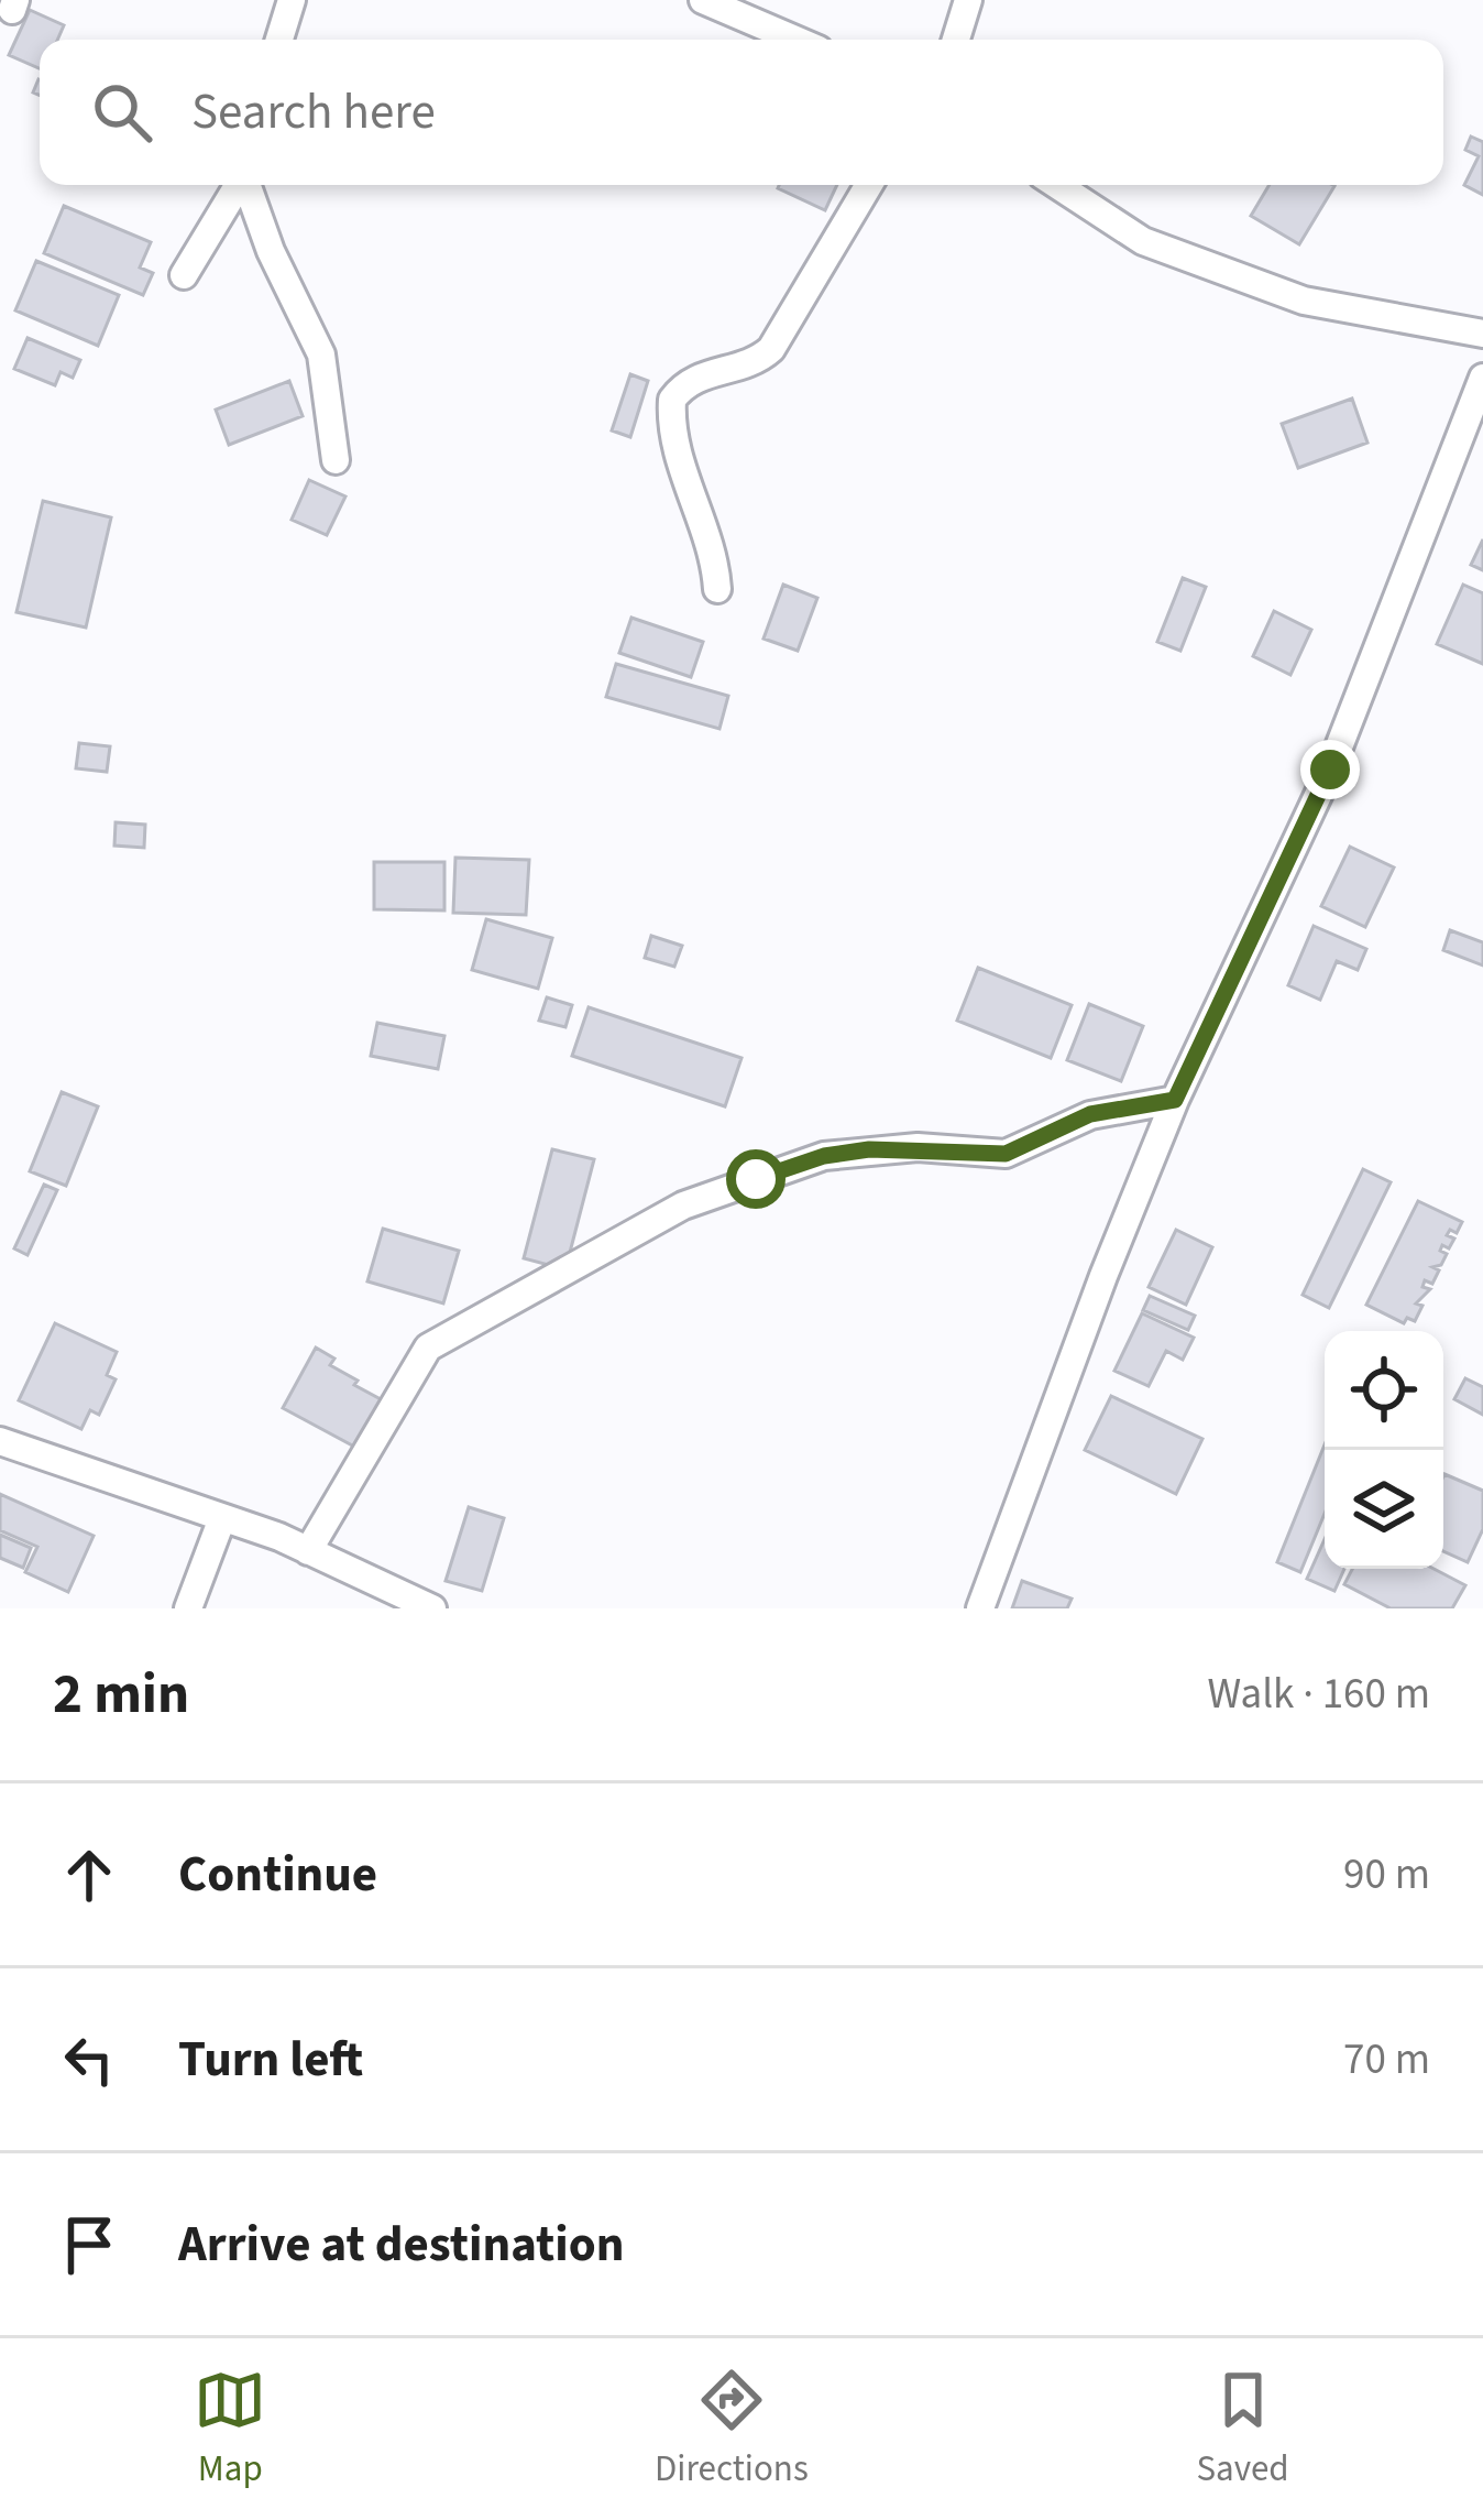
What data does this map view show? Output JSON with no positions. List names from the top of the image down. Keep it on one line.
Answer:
{"page":{"search":"Search here","heading":["2 min","Walk · 160 m"],"list":[["Continue","90 m"],["Turn left","70 m"],"Arrive at destination"],"nav":["Map","Directions","Saved"]}}
